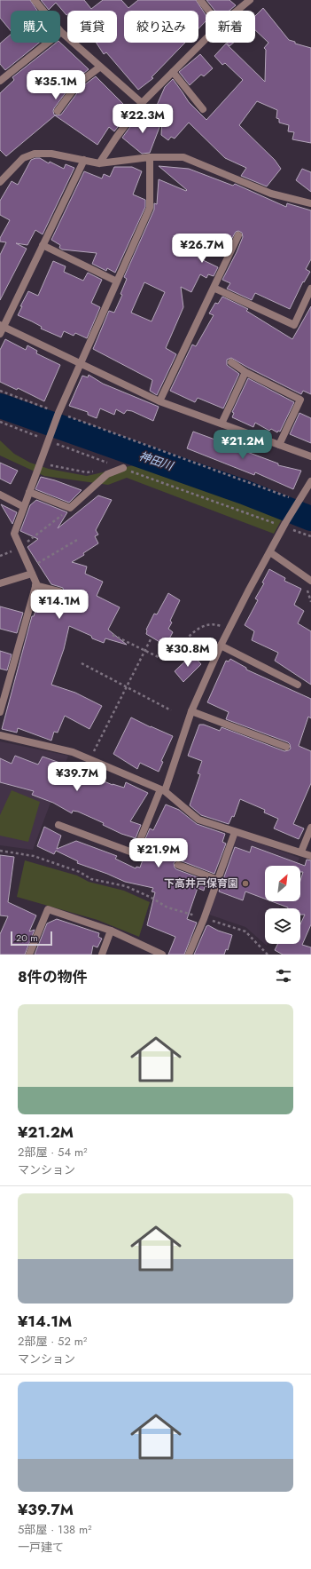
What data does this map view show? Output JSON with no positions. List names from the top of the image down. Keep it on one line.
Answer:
{"water":["神田川"],"places":["下高井戸保育園"],"scale_bar":"20 m","north":"top right","page":{"chip":["購入","賃貸","絞り込み","新着"],"price":["¥35.1M","¥22.3M","¥26.7M","¥21.2M","¥14.1M","¥30.8M","¥39.7M","¥21.9M"],"scale":"20 m","heading":"8件の物件","list":[{"name":"¥21.2M","note":"2部屋 · 54 m² · マンション"},{"name":"¥14.1M","note":"2部屋 · 52 m² · マンション"},{"name":"¥39.7M","note":"5部屋 · 138 m² · 一戸建て"}]}}
